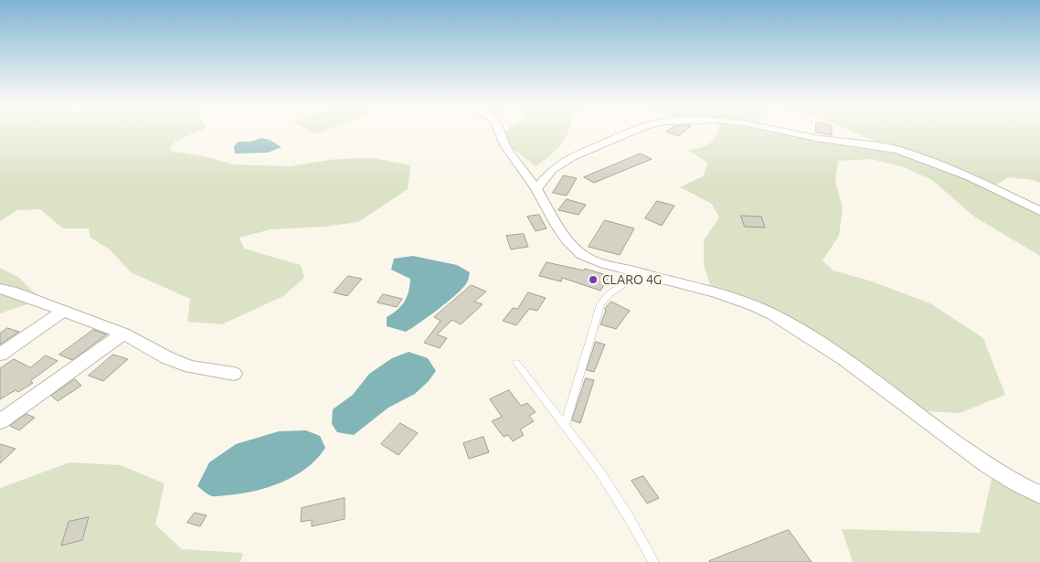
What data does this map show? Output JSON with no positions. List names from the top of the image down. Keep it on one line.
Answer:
{"places":["CLARO 4G"]}
